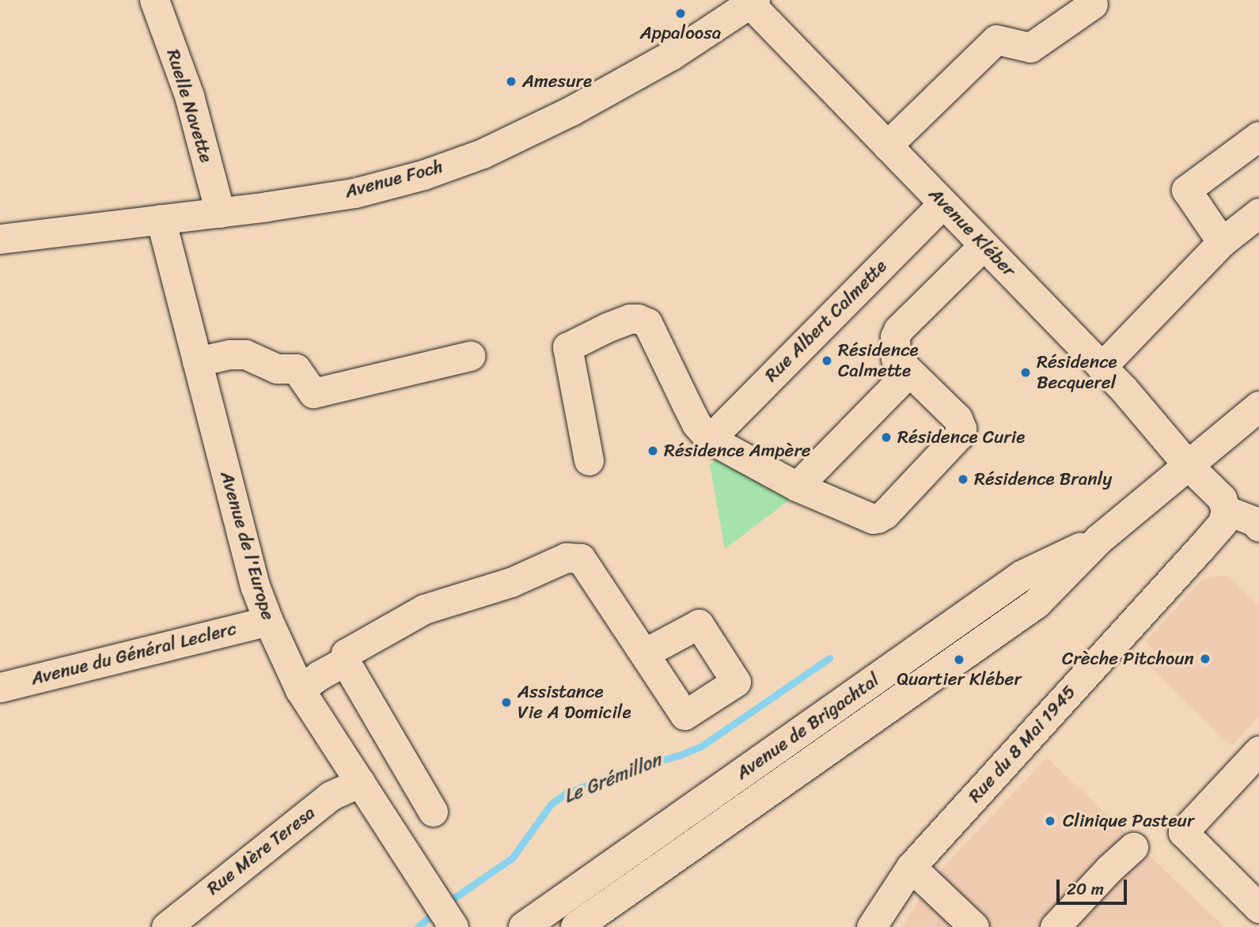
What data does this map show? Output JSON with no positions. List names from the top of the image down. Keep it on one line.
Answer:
{"streets":{"main road":["Avenue de Brigachtal"],"street":["Ruelle Navette","Avenue Foch","Avenue Kléber","Rue Albert Calmette","Avenue de l'Europe","Avenue du Général Leclerc","Rue du 8 Mai 1945","Rue Mère Teresa"]},"crossings":[["Ruelle Navette","Avenue Foch"],["Avenue Foch","Avenue Kléber"],["Avenue Foch","Avenue de l'Europe"],["Avenue Kléber","Rue Albert Calmette"],["Avenue Kléber","Avenue de Brigachtal"],["Avenue de l'Europe","Avenue du Général Leclerc"],["Avenue de l'Europe","Rue Mère Teresa"]],"water":["Le Grémillon"],"places":["Appaloosa","Amesure","Résidence Calmette","Résidence Becquerel","Résidence Curie","Résidence Ampère","Résidence Branly","Crèche Pitchoun","Quartier Kléber","Assistance Vie A Domicile","Clinique Pasteur"],"scale_bar":"20 m"}
